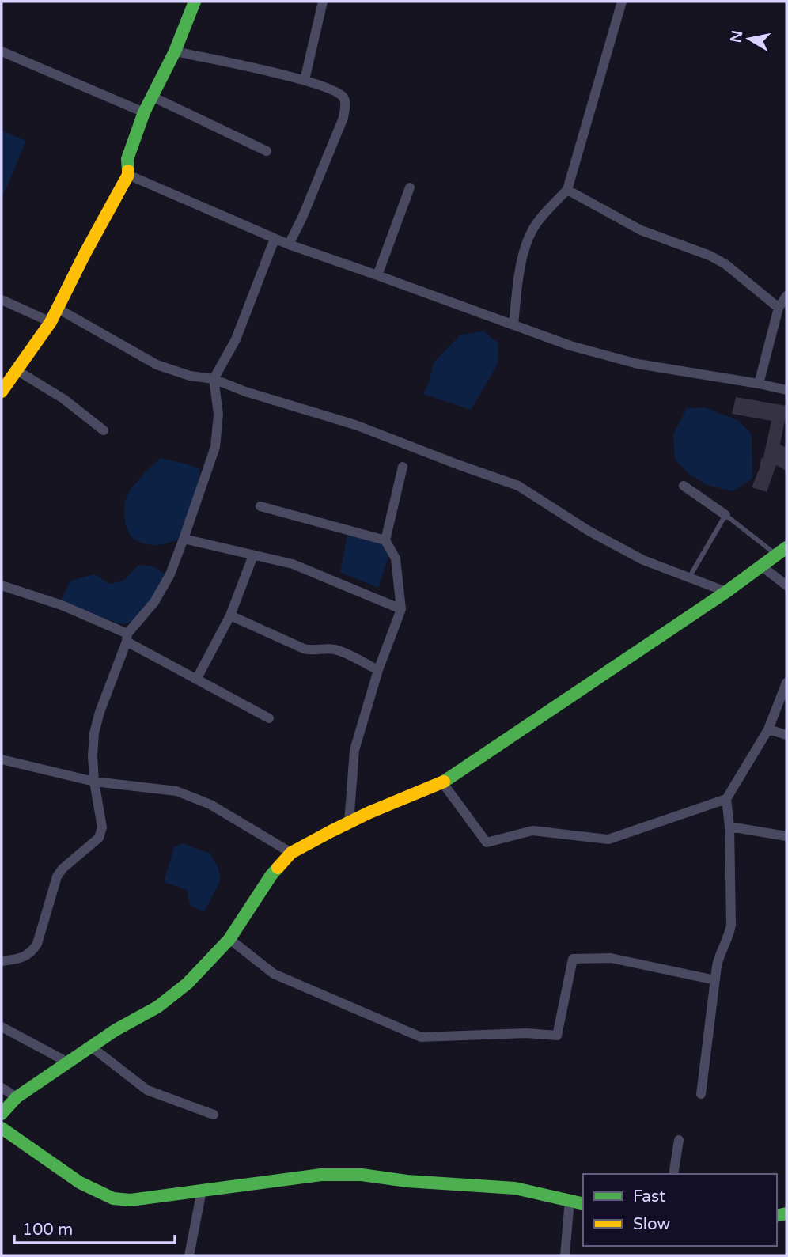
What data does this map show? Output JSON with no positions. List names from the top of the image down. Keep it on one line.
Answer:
{"legend":["Fast","Slow"],"scale_bar":"100 m","north":"left"}
